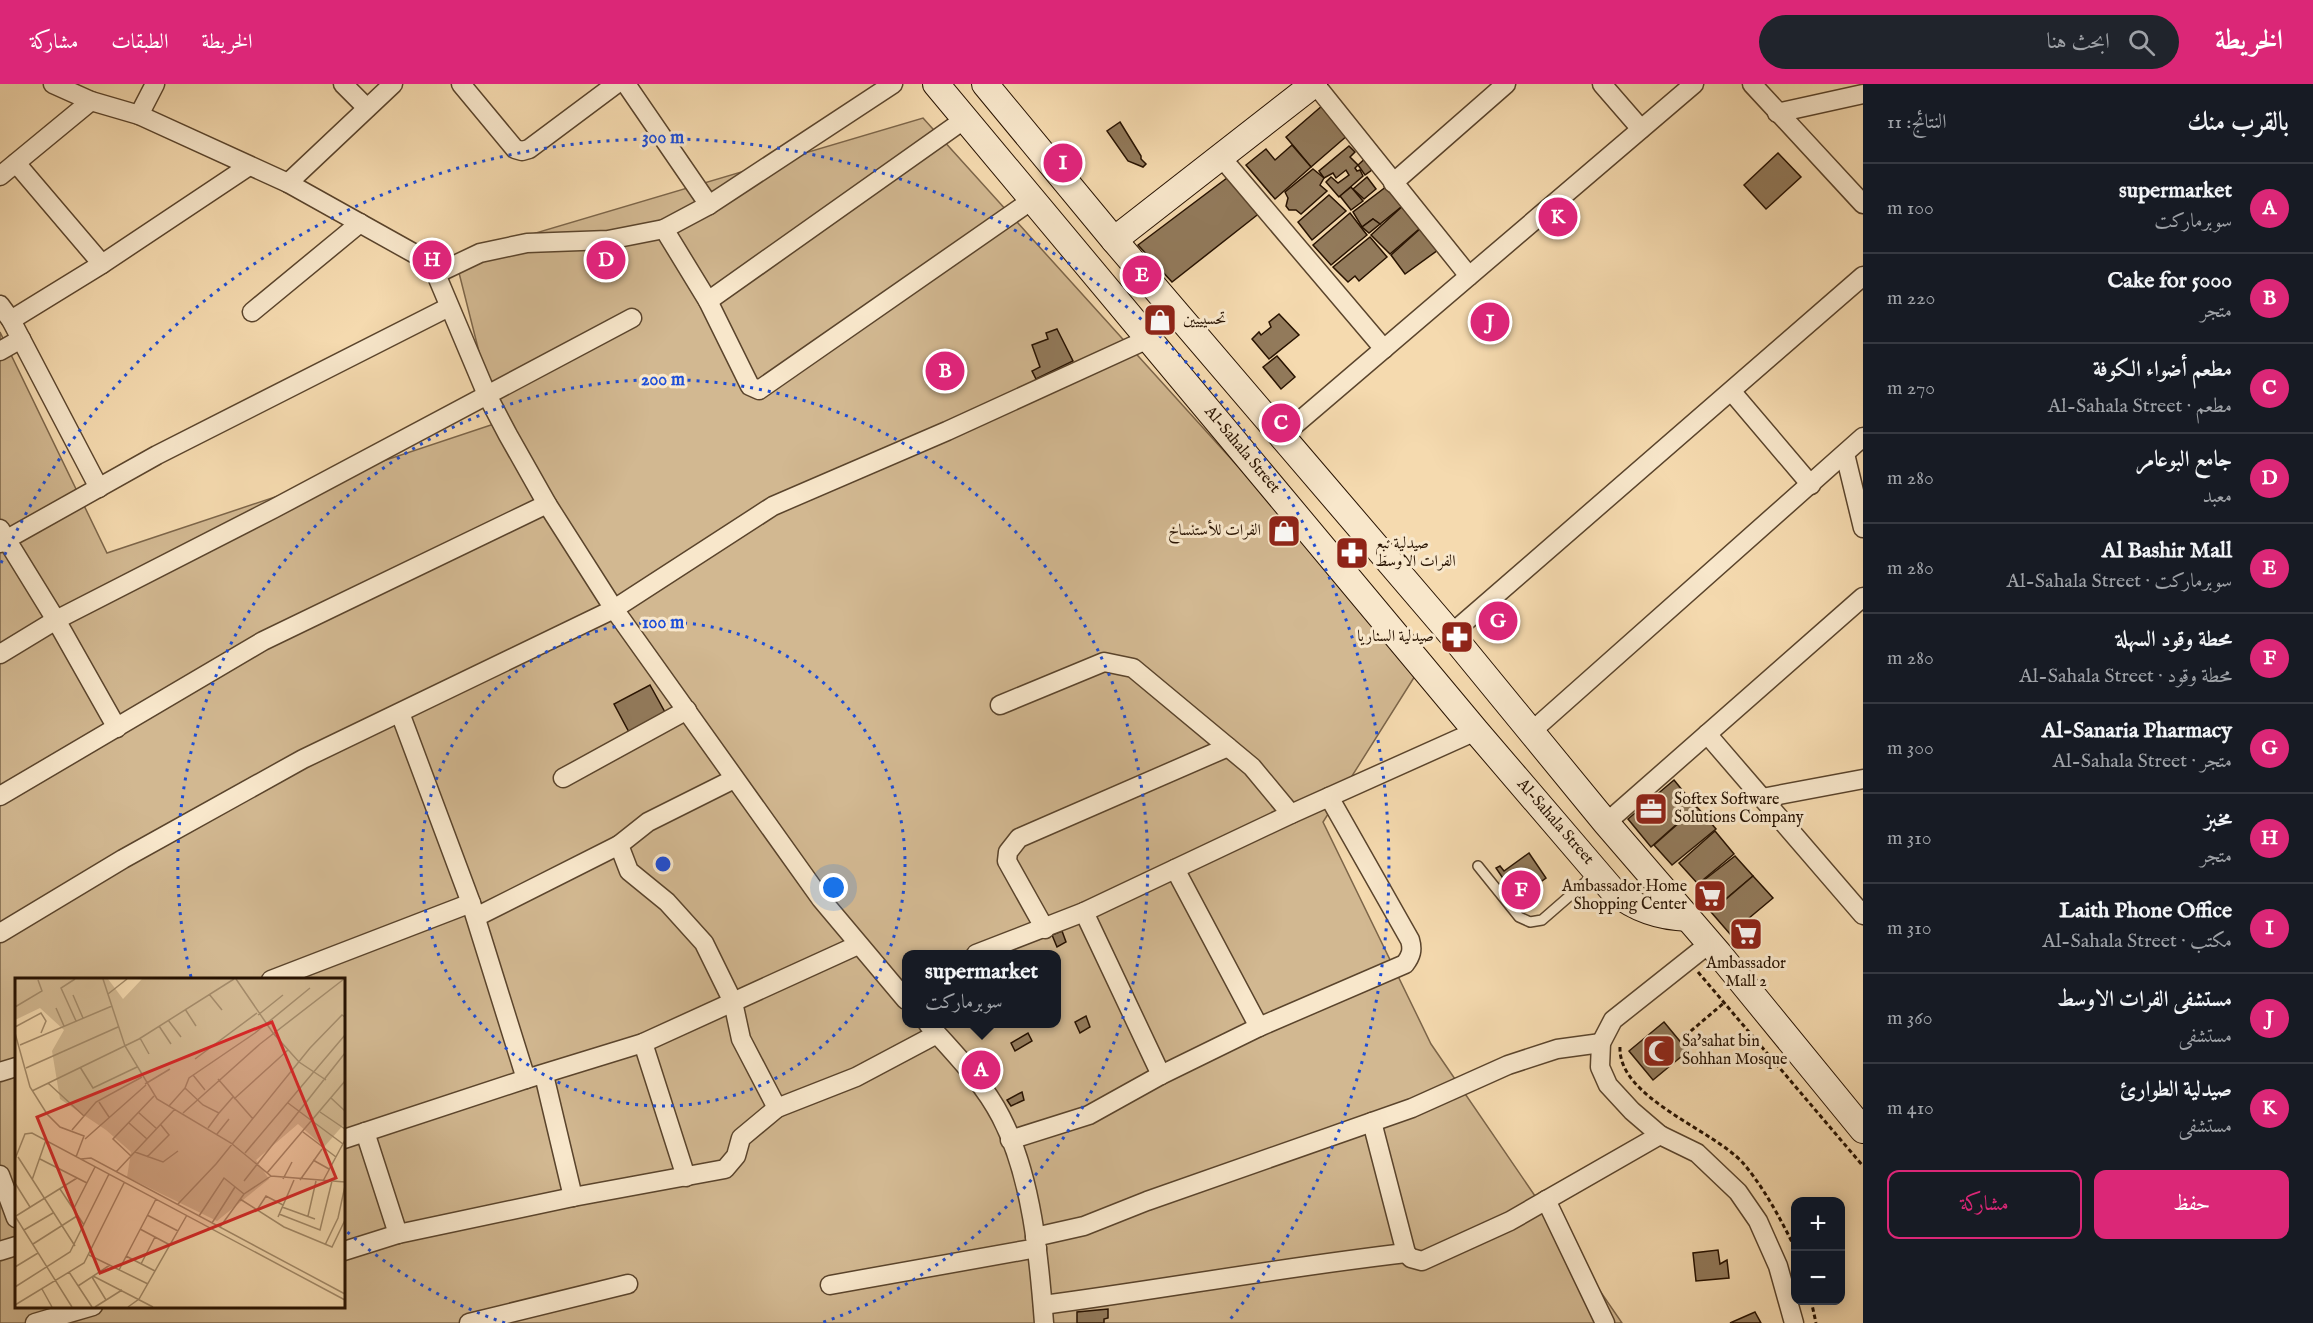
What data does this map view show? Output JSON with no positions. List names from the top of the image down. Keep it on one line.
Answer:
{"streets":{"main road":["Al-Sahala Street"]},"places":{"shop":["تحسيييين","الفرات للأستنساخ"],"pharmacy":["صيدلية نبع الفرات الاوسط","صيدلية السناريا"],"office":["Softex Software Solutions Company"],"supermarket":["Ambassador Home Shopping Center","Ambassador Mall 2"],"mosque":["Sa'sahat bin Sohhan Mosque"]},"page":{"header":"الخريطة","search":"ابحث هنا","nav":["الخريطة","الطبقات","مشاركة"],"heading":["بالقرب منك","النتائج: 11"],"pins":["I","K","D","H","E","J","B","C","G","F","A"],"list":[{"mark":"A","name":"supermarket","note":"سوبرماركت","value":"100 m"},{"mark":"B","name":"Cake for 5000","note":"متجر","value":"220 m"},{"mark":"C","name":"مطعم أضواء الكوفة","note":"مطعم · Al-Sahala Street","value":"270 m"},{"mark":"D","name":"جامع البوعامر","note":"معبد","value":"280 m"},{"mark":"E","name":"Al Bashir Mall","note":"سوبرماركت · Al-Sahala Street","value":"280 m"},{"mark":"F","name":"محطة وقود السهلة","note":"محطة وقود · Al-Sahala Street","value":"280 m"},{"mark":"G","name":"Al-Sanaria Pharmacy","note":"متجر · Al-Sahala Street","value":"300 m"},{"mark":"H","name":"مخبز","note":"متجر","value":"310 m"},{"mark":"I","name":"Laith Phone Office","note":"مكتب · Al-Sahala Street","value":"310 m"},{"mark":"J","name":"مستشفى الفرات الاوسط","note":"مستشفى","value":"360 m"},{"mark":"K","name":"صيدلية الطوارئ","note":"مستشفى","value":"410 m"}],"popup":["supermarket","سوبرماركت"],"buttons":["حفظ","مشاركة"],"map_buttons":["+","−"]},"rings":["300 m","200 m","100 m"]}
